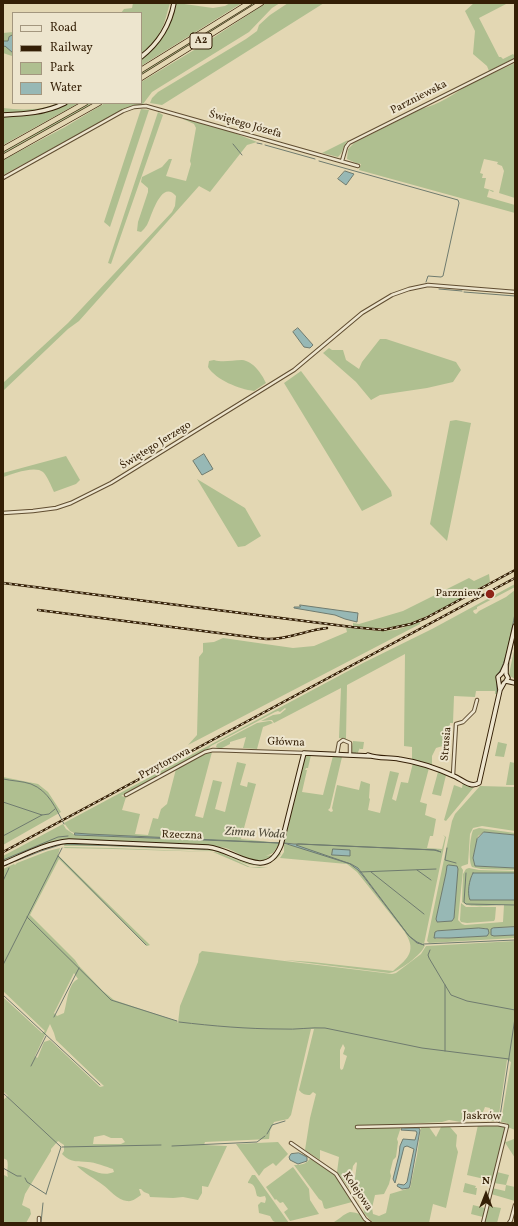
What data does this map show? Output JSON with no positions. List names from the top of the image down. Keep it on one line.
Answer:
{"streets":{"highway":["A2"],"street":["Parzniewska","Świętego Józefa","Świętego Jerzego","Główna","Strusia","Przytorowa","Rzeczna","Jaskrów","Kolejowa"]},"crossings":[["Parzniewska","Świętego Józefa"],["Główna","Strusia"],["Główna","Przytorowa"],["Główna","Rzeczna"]],"water":["Zimna Woda"],"places":["Parzniew"],"legend":["Road","Railway","Park","Water"],"north":"top"}
